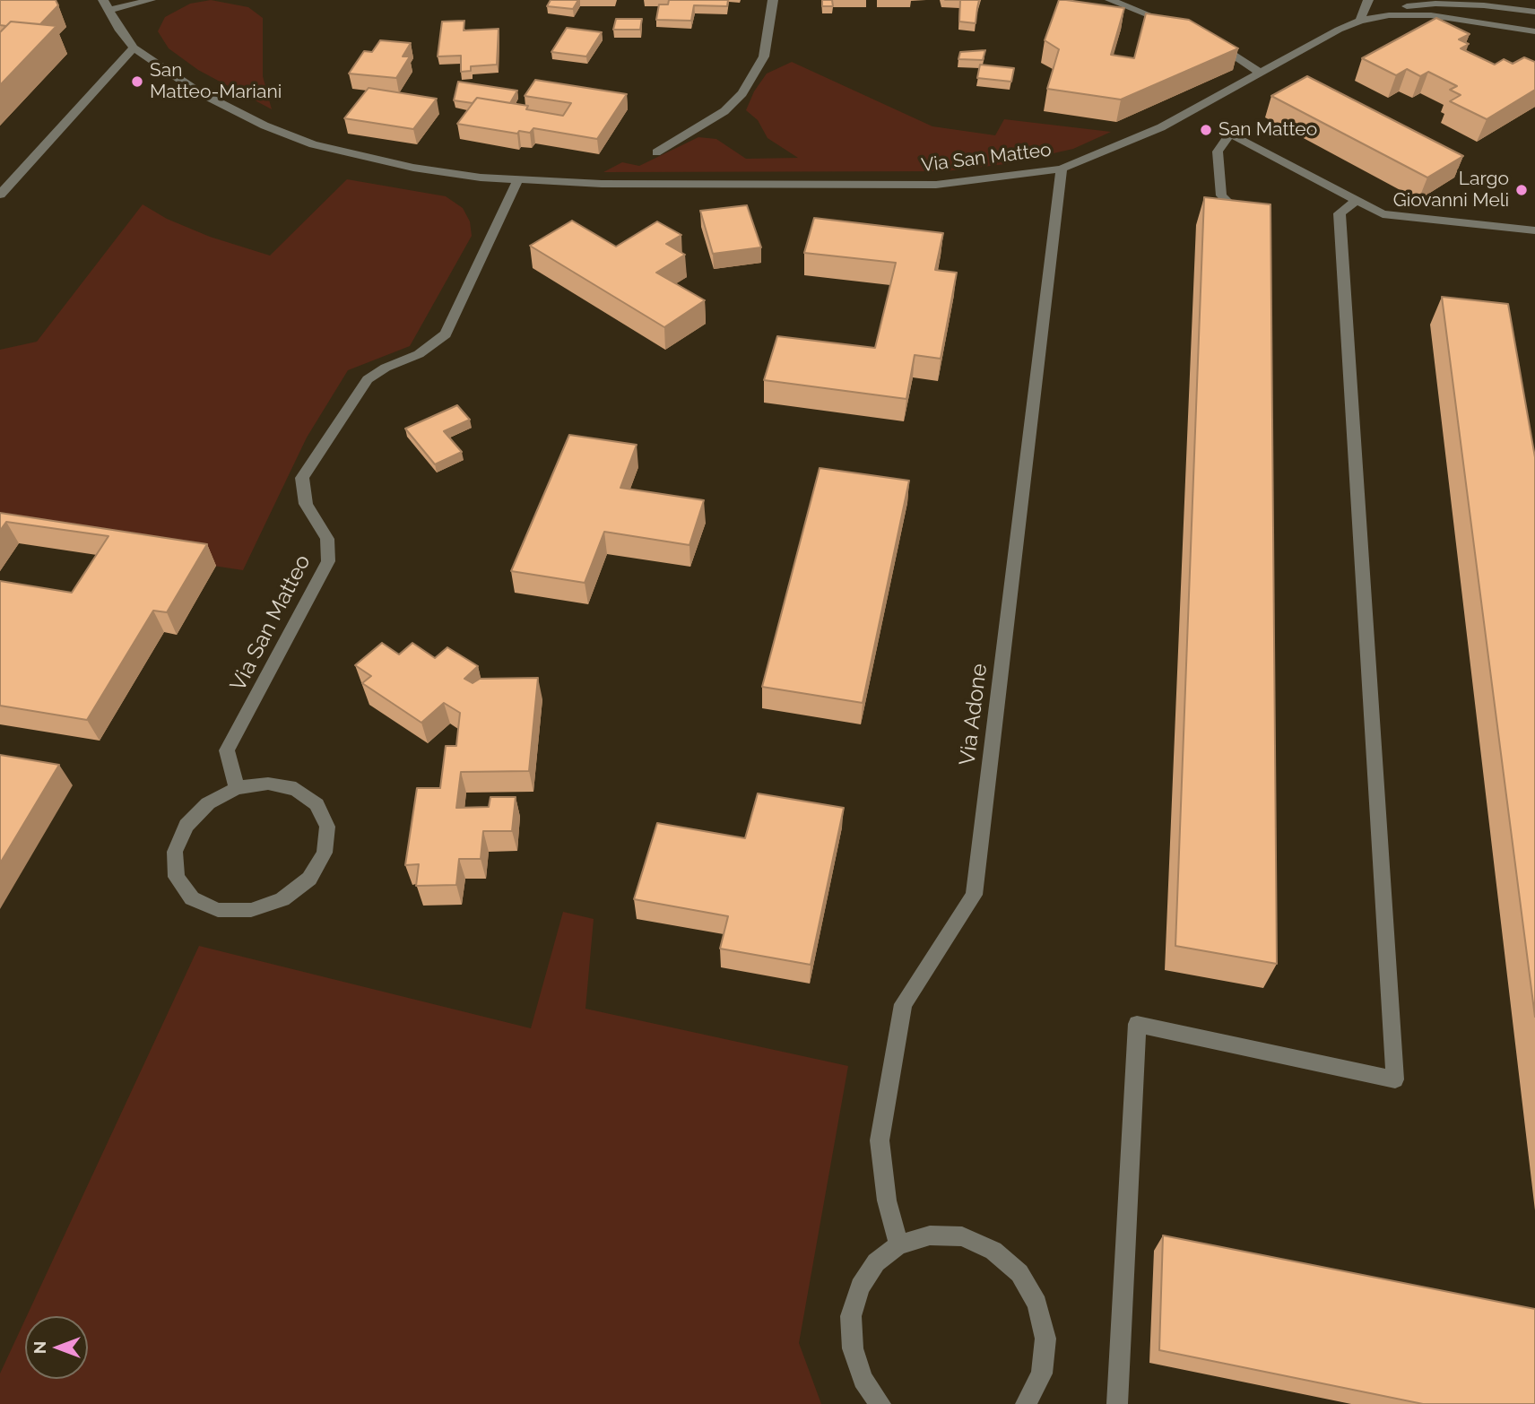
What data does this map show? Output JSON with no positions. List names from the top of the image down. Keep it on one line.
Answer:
{"streets":{"street":["Via San Matteo","Via Adone"]},"crossings":[["Via San Matteo","Via Adone"]],"places":["San Matteo-Mariani","San Matteo","Largo Giovanni Meli"],"north":"left"}
